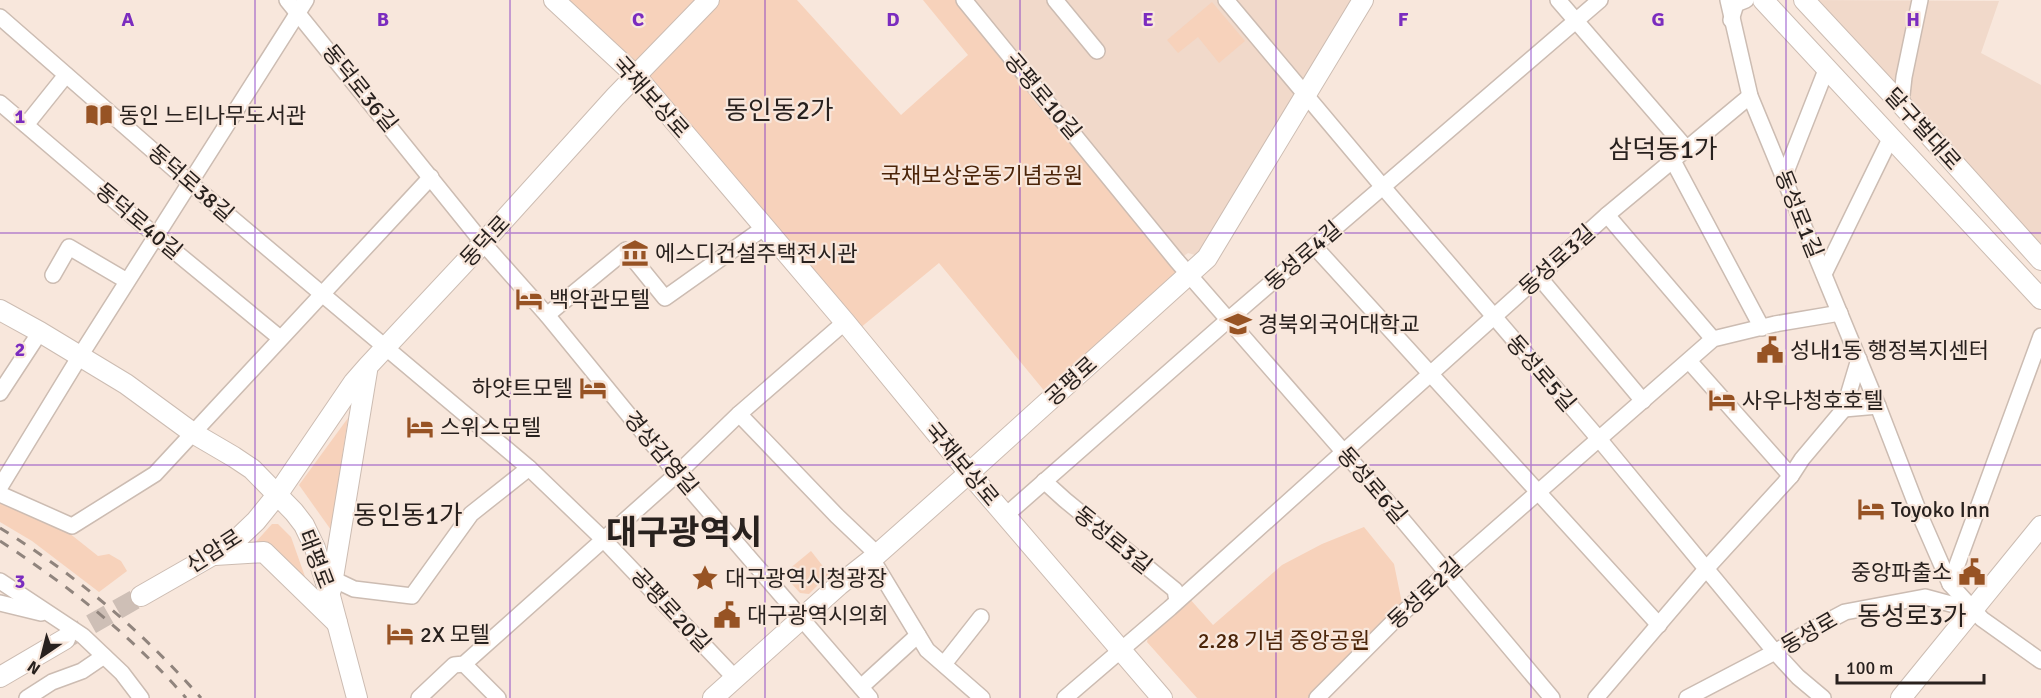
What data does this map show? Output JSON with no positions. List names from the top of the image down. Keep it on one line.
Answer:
{"streets":{"main road":["국채보상로","달구벌대로","동덕로","공평로","신암로","태평로"],"street":["동덕로36길","공평로10길","동덕로38길","동성로1길","동덕로40길","동성로4길","동성로3길","동성로5길","경상감영길","동성로6길","동성로2길","공평로20길","동성로"]},"crossings":[["동덕로36길","동덕로"],["동덕로36길","경상감영길"],["공평로10길","공평로"],["공평로10길","동성로6길"],["국채보상로","동덕로"],["국채보상로","동성로4길"],["국채보상로","동성로3길"],["국채보상로","공평로"],["달구벌대로","동성로1길"],["동덕로38길","동덕로"],["동덕로38길","공평로20길"],["동성로1길","동성로3길"],["동성로1길","동성로2길"],["동성로1길","동성로"],["동덕로","경상감영길"],["동덕로","신암로"],["동덕로","태평로"],["동덕로","공평로20길"],["동성로4길","동성로3길"],["동성로4길","동성로5길"],["동성로4길","동성로6길"],["동성로3길","동성로5길"],["동성로3길","동성로6길"],["동성로5길","공평로"],["동성로5길","동성로2길"],["동성로5길","동성로"],["공평로","경상감영길"],["공평로","동성로6길"],["공평로","공평로20길"],["동성로6길","동성로2길"],["신암로","태평로"]],"districts":["동인동2가","삼덕동1가","동인동1가","대구광역시","동성로3가"],"parks":["국채보상운동기념공원","2.28 기념 중앙공원"],"places":{"library":["동인 느티나무도서관"],"museum":["에스디건설주택전시관"],"hotel":["백악관모텔","하얏트모텔","사우나청호호텔","스위스모텔","Toyoko Inn","2X 모텔"],"school or university":["경북외국어대학교"],"public building":["성내1동 행정복지센터","중앙파출소","대구광역시의회"],"place":["대구광역시청광장"]},"scale_bar":"100 m","north":"bottom left","grid":{"columns":["A","B","C","D","E","F","G","H"],"rows":["1","2","3"]}}
